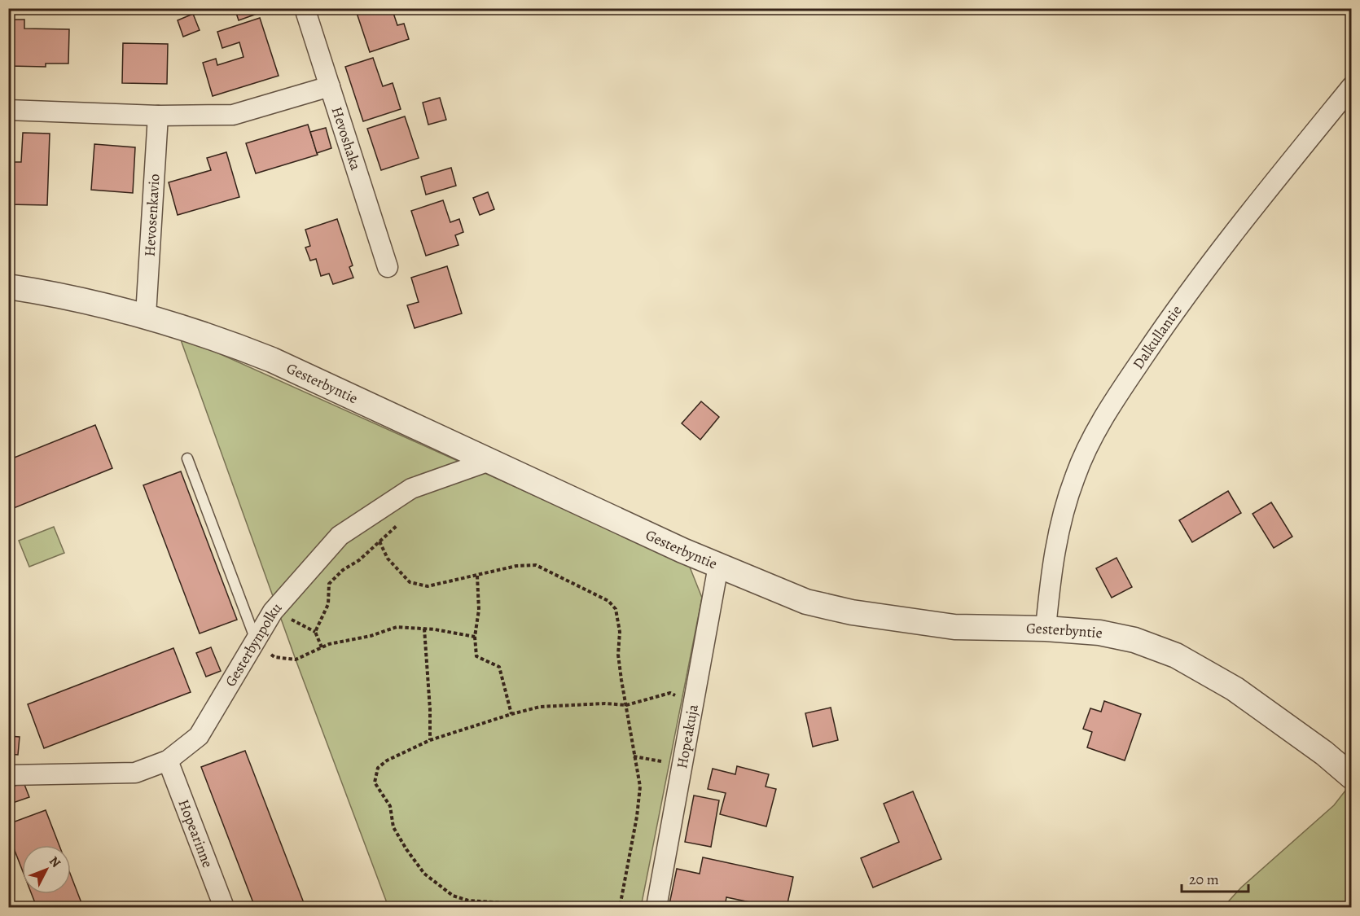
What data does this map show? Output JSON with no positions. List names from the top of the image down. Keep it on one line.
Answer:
{"streets":{"street":["Hevoshaka","Hevosenkavio","Dalkullantie","Gesterbyntie","Gesterbynpolku","Hopeakuja","Hopearinne"]},"crossings":[["Hevosenkavio","Gesterbyntie"],["Dalkullantie","Gesterbyntie"],["Gesterbyntie","Gesterbynpolku"],["Gesterbyntie","Hopeakuja"],["Gesterbynpolku","Hopearinne"]],"scale_bar":"20 m","north":"top right"}
